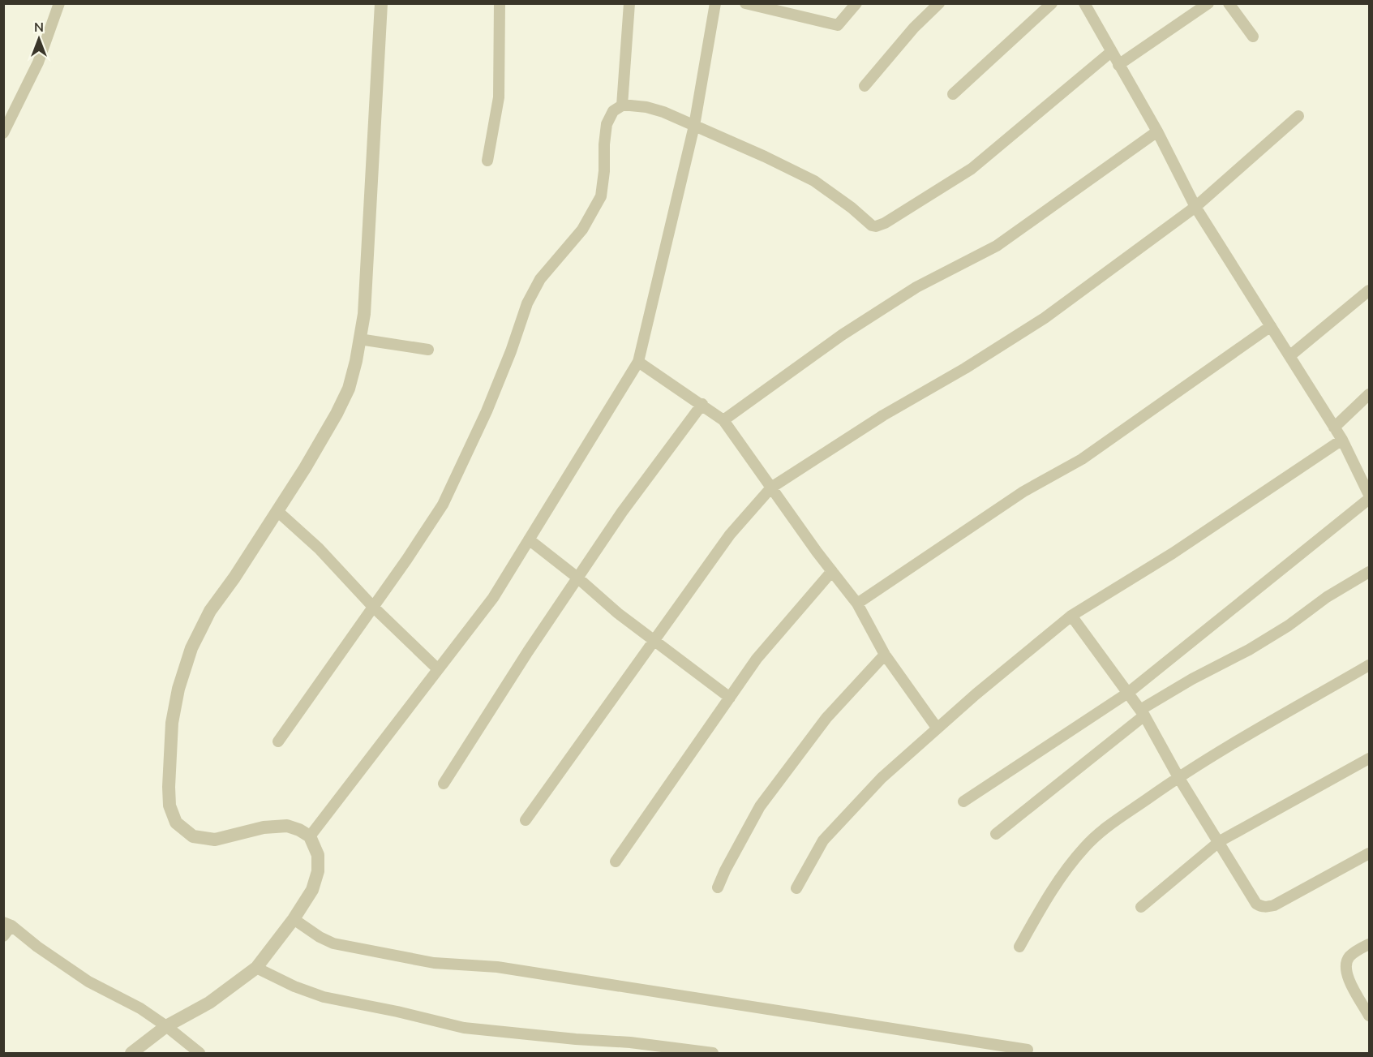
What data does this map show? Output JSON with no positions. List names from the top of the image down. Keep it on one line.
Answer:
{"north":"top"}
